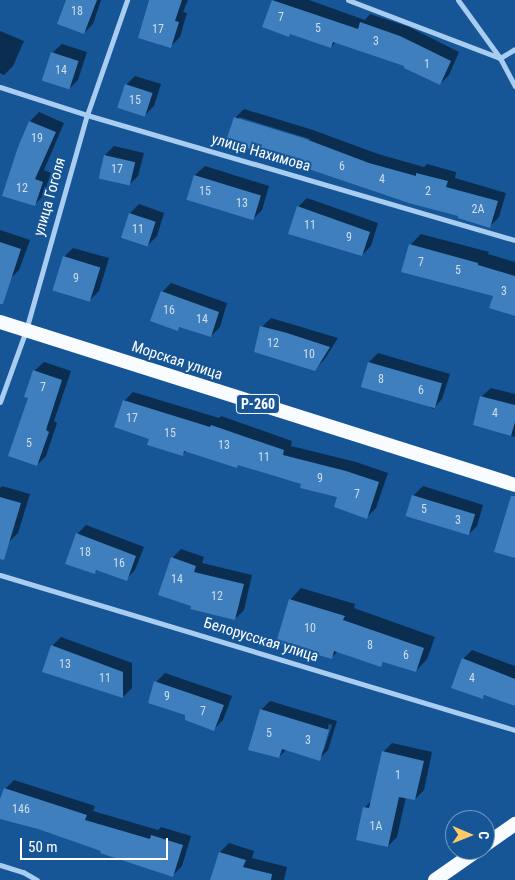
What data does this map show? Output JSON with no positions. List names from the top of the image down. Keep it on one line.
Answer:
{"streets":{"highway":["Морская улица","Р-260"],"street":["улица Нахимова","улица Гоголя","Белорусская улица"]},"crossings":[["улица Нахимова","улица Гоголя"],["улица Гоголя","Морская улица"]],"house_numbers":["18","7","5","17","3","1","14","15","19","6","17","4","12","15","2","13","2А","11","11","9","7","5","9","3","16","14","12","10","8","7","6","4","17","15","5","13","11","9","7","5","3","18","16","14","12","10","8","6","13","11","4","9","7","5","3","1","146","1А"],"scale_bar":"50 m","north":"right"}
